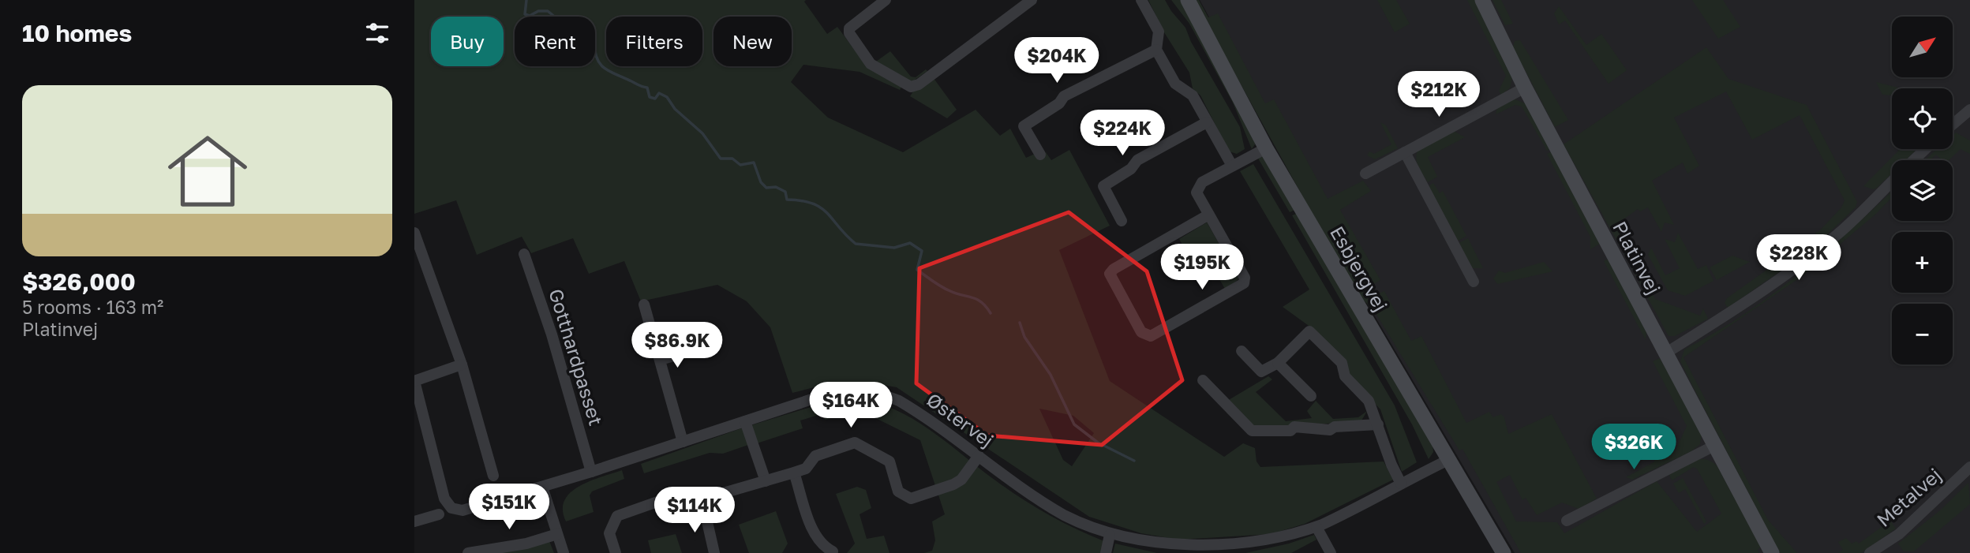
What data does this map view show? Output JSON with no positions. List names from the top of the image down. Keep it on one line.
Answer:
{"streets":{"main road":["Platinvej","Esbjergvej"],"street":["Gotthardpasset","Østervej","Metalvej"]},"crossings":[["Esbjergvej","Østervej"],["Gotthardpasset","Østervej"]],"north":"top right","page":{"heading":"10 homes","map_buttons":["+","−"],"chip":["Buy","Rent","Filters","New"],"price":["$204K","$212K","$224K","$228K","$195K","$86.9K","$164K","$326K","$151K","$114K"],"list":[{"name":"$326,000","note":"5 rooms · 163 m² · Platinvej"}]}}
